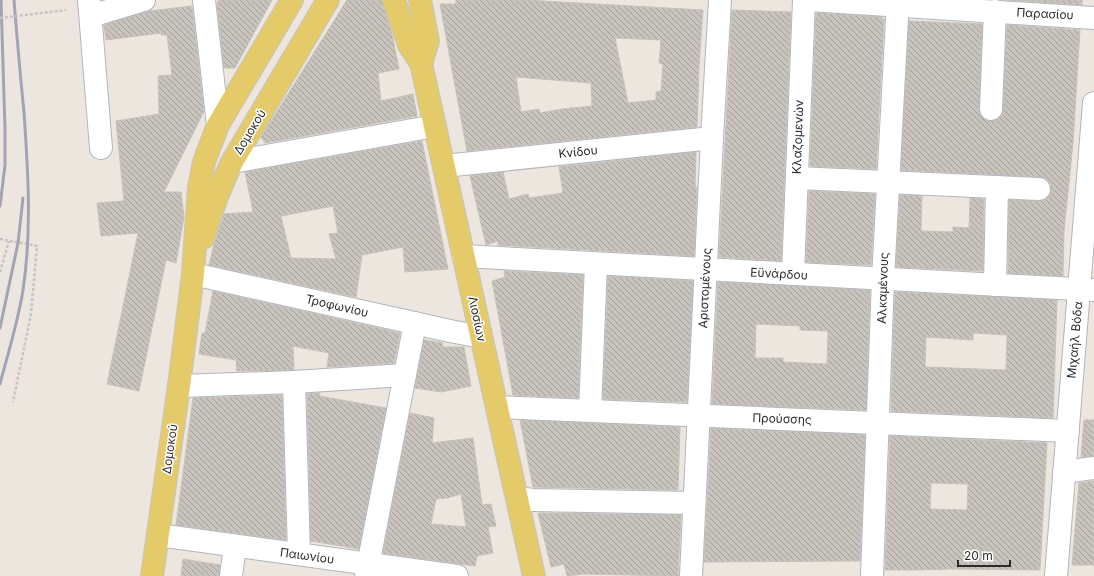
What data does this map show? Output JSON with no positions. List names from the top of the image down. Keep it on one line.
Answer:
{"streets":{"main road":["Δομοκού","Λιοσίων"],"street":["Παρασίου","Κλαζομενών","Κνίδου","Εϋνάρδου","Αριστομένους","Αλκαμένους","Τροφωνίου","Μιχαήλ Βόδα","Προύσσης","Παιωνίου"]},"crossings":[["Παρασίου","Αλκαμένους"],["Δομοκού","Τροφωνίου"],["Δομοκού","Παιωνίου"],["Κλαζομενών","Εϋνάρδου"],["Κνίδου","Αριστομένους"],["Κνίδου","Λιοσίων"],["Εϋνάρδου","Αριστομένους"],["Εϋνάρδου","Αλκαμένους"],["Εϋνάρδου","Λιοσίων"],["Εϋνάρδου","Μιχαήλ Βόδα"],["Αριστομένους","Προύσσης"],["Αλκαμένους","Προύσσης"],["Τροφωνίου","Λιοσίων"],["Λιοσίων","Προύσσης"],["Μιχαήλ Βόδα","Προύσσης"]],"scale_bar":"20 m"}
